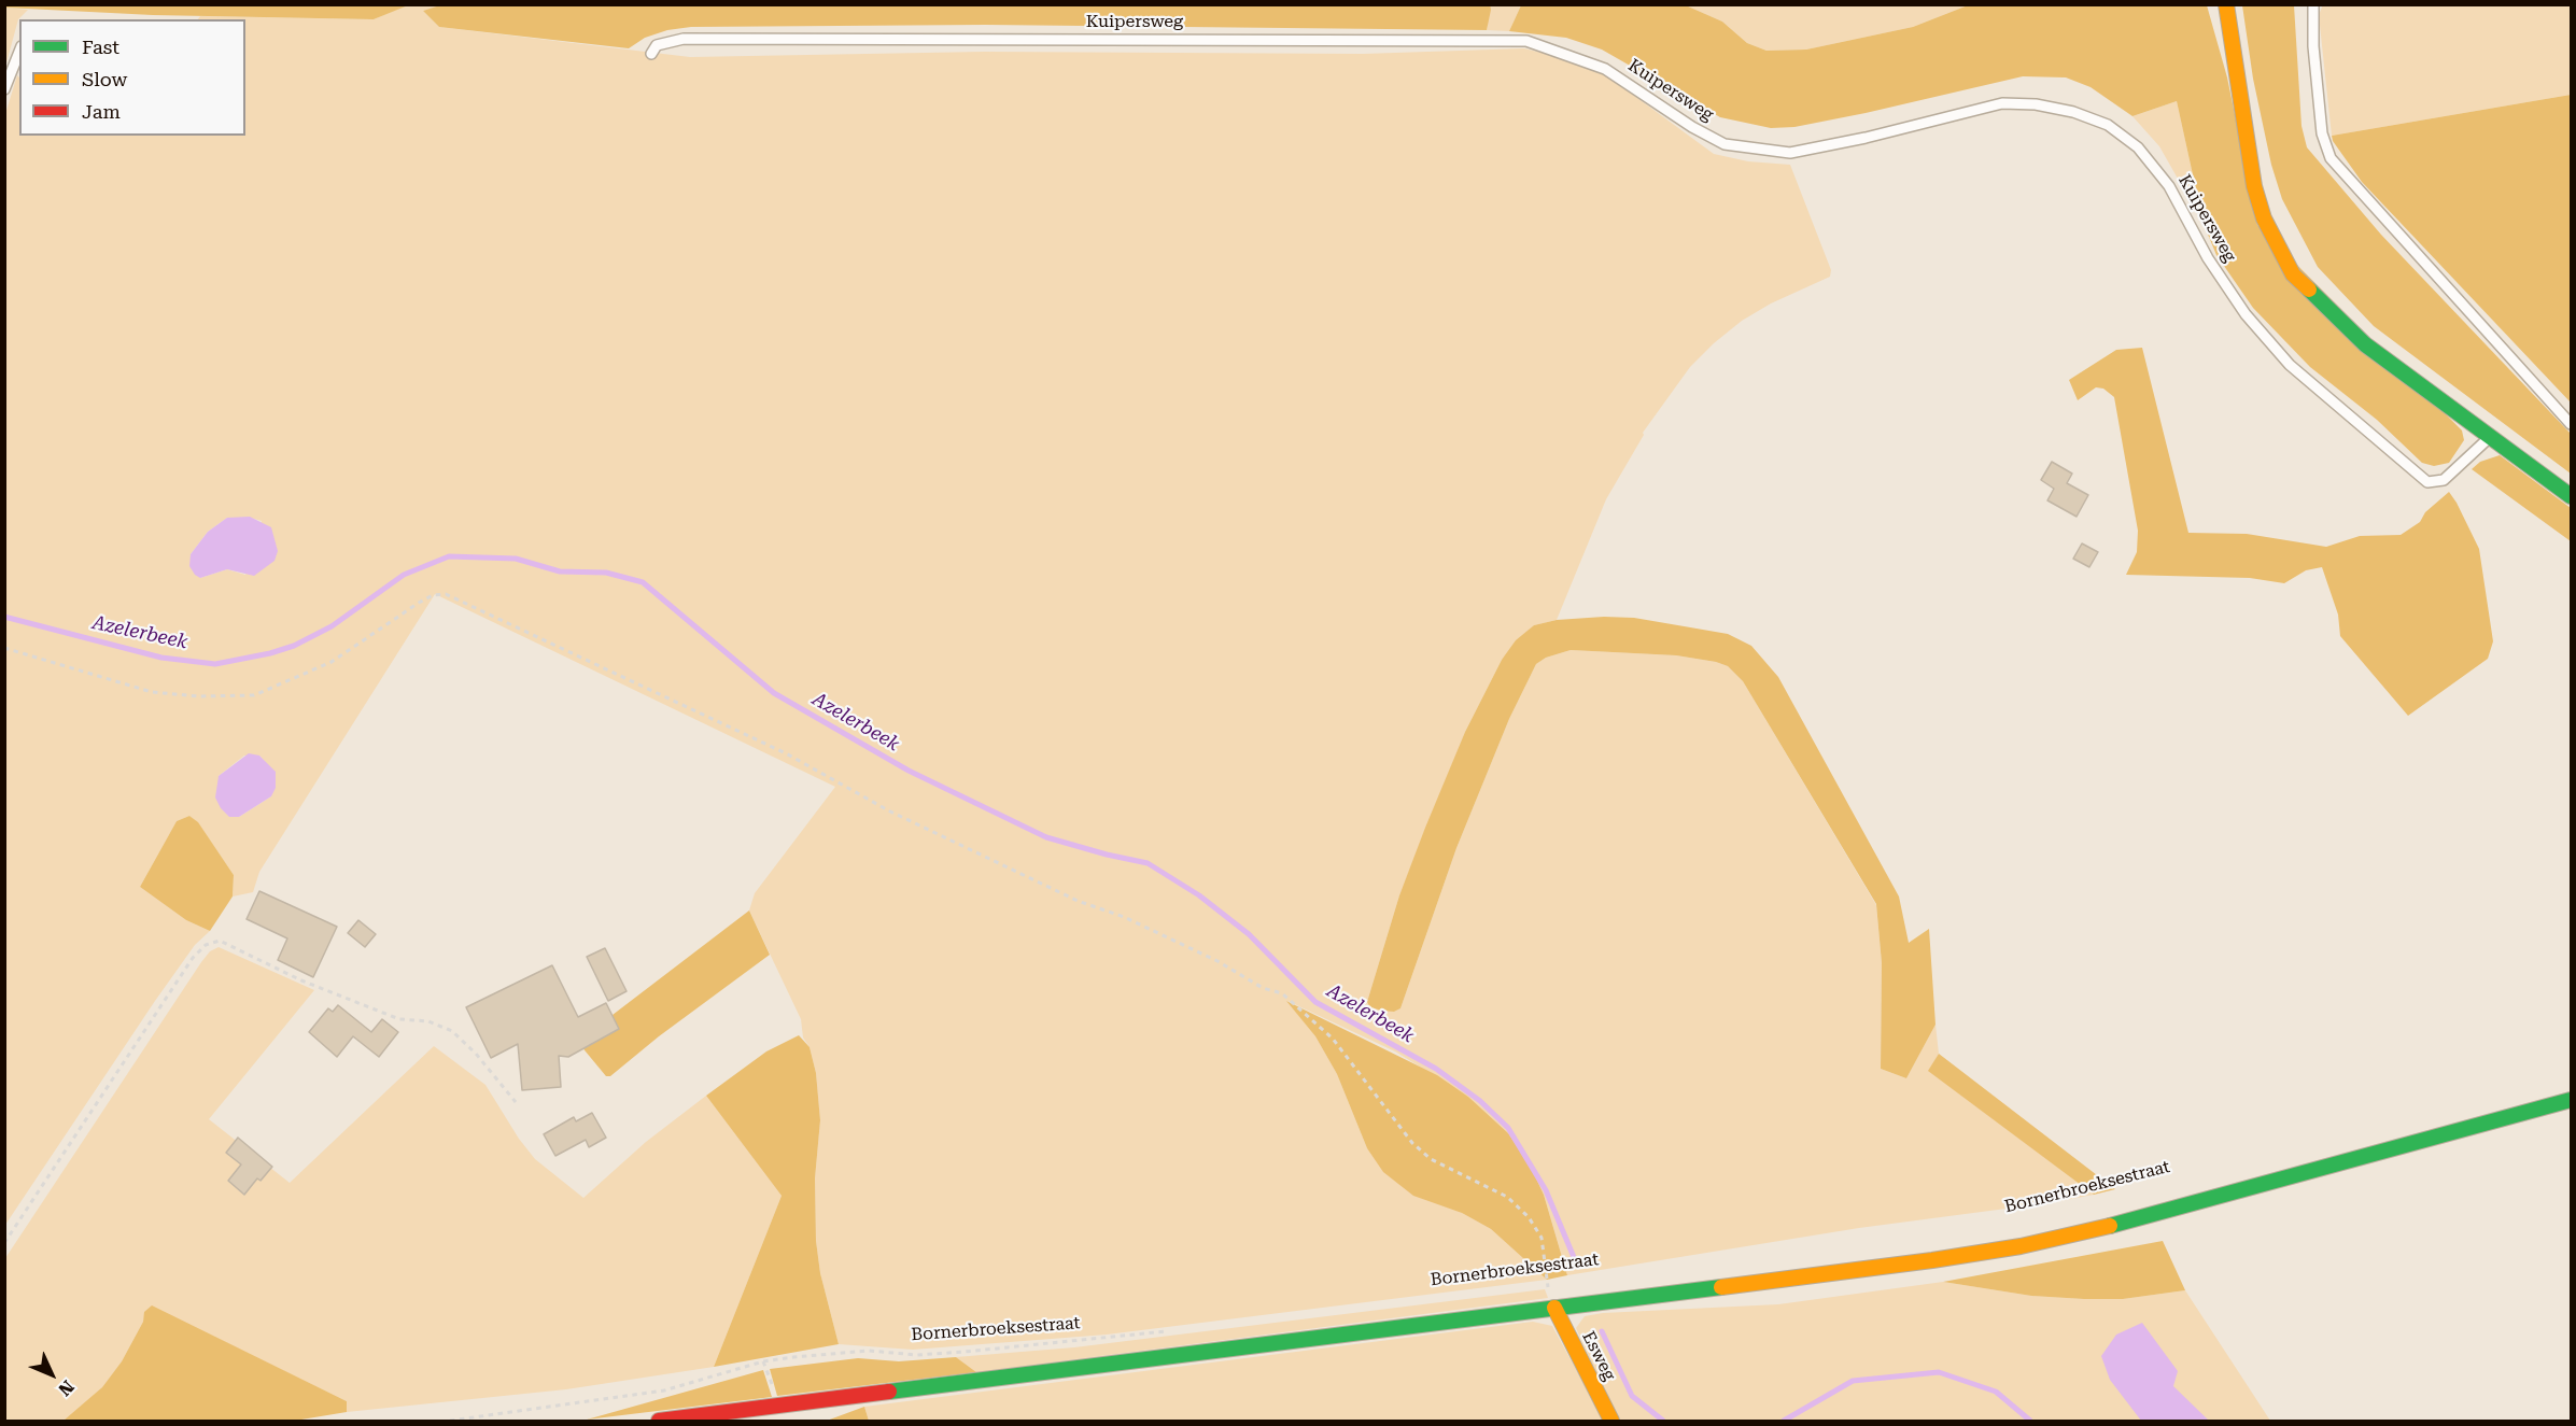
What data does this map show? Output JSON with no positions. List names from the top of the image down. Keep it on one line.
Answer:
{"streets":{"main road":["Esweg"],"lane":["Kuipersweg"],"path":["Bornerbroeksestraat"]},"water":["Azelerbeek"],"legend":["Fast","Slow","Jam"],"north":"bottom right"}
